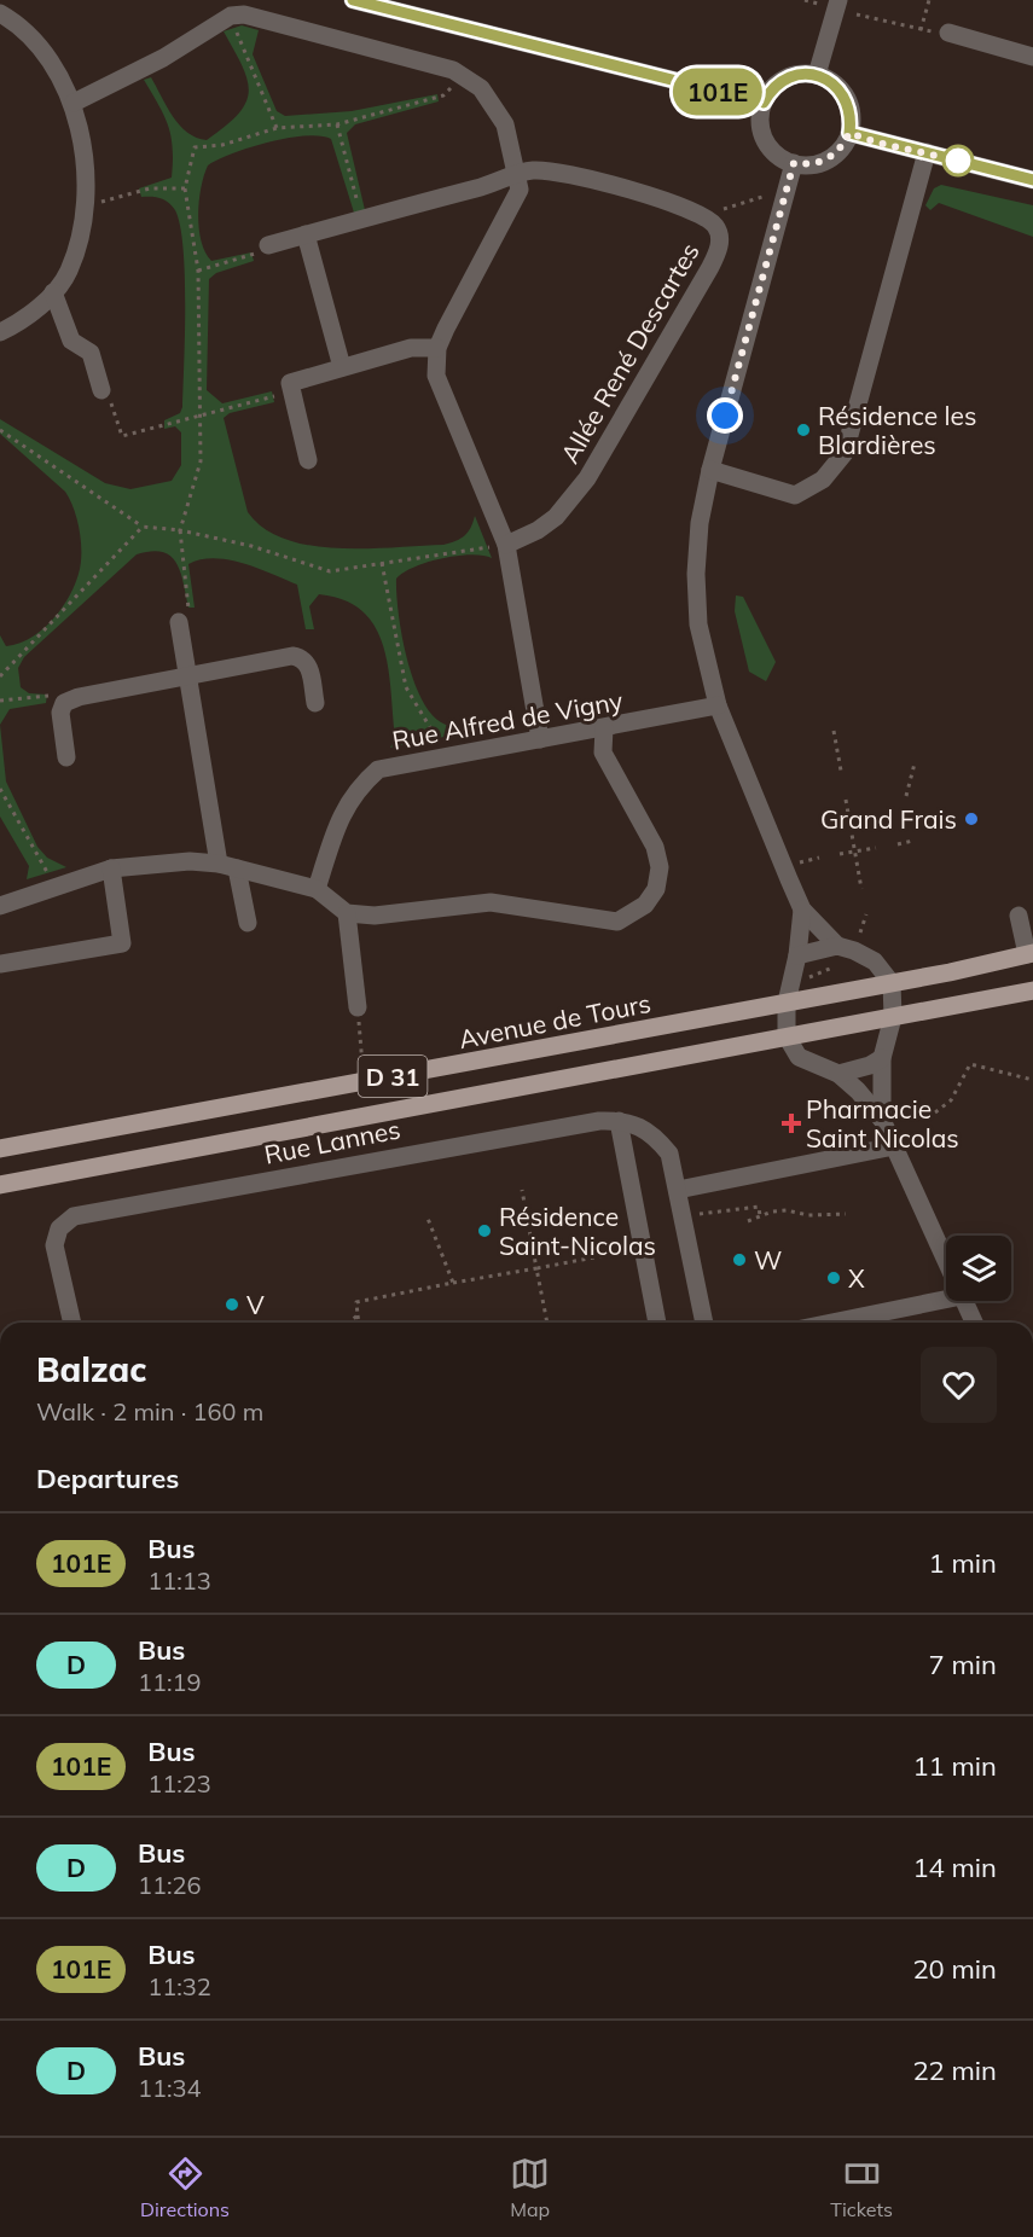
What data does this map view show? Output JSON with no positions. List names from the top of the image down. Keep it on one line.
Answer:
{"streets":{"main road":["Avenue de Tours","D 31"],"street":["Allée René Descartes","Rue Alfred de Vigny","Rue Lannes"]},"places":{"other":["Résidence les Blardières","Grand Frais","Résidence Saint-Nicolas","W","X","V"],"health":["Pharmacie Saint Nicolas"]},"lines":["bus line 101E"],"page":{"on_map":"101E","heading":[["Balzac","Walk · 2 min · 160 m"],"Departures"],"list":[{"mark":"101E","name":"Bus","note":"11:13","value":"1 min"},{"mark":"D","name":"Bus","note":"11:19","value":"7 min"},{"mark":"101E","name":"Bus","note":"11:23","value":"11 min"},{"mark":"D","name":"Bus","note":"11:26","value":"14 min"},{"mark":"101E","name":"Bus","note":"11:32","value":"20 min"},{"mark":"D","name":"Bus","note":"11:34","value":"22 min"}],"tabs":["Directions","Map","Tickets"]}}
